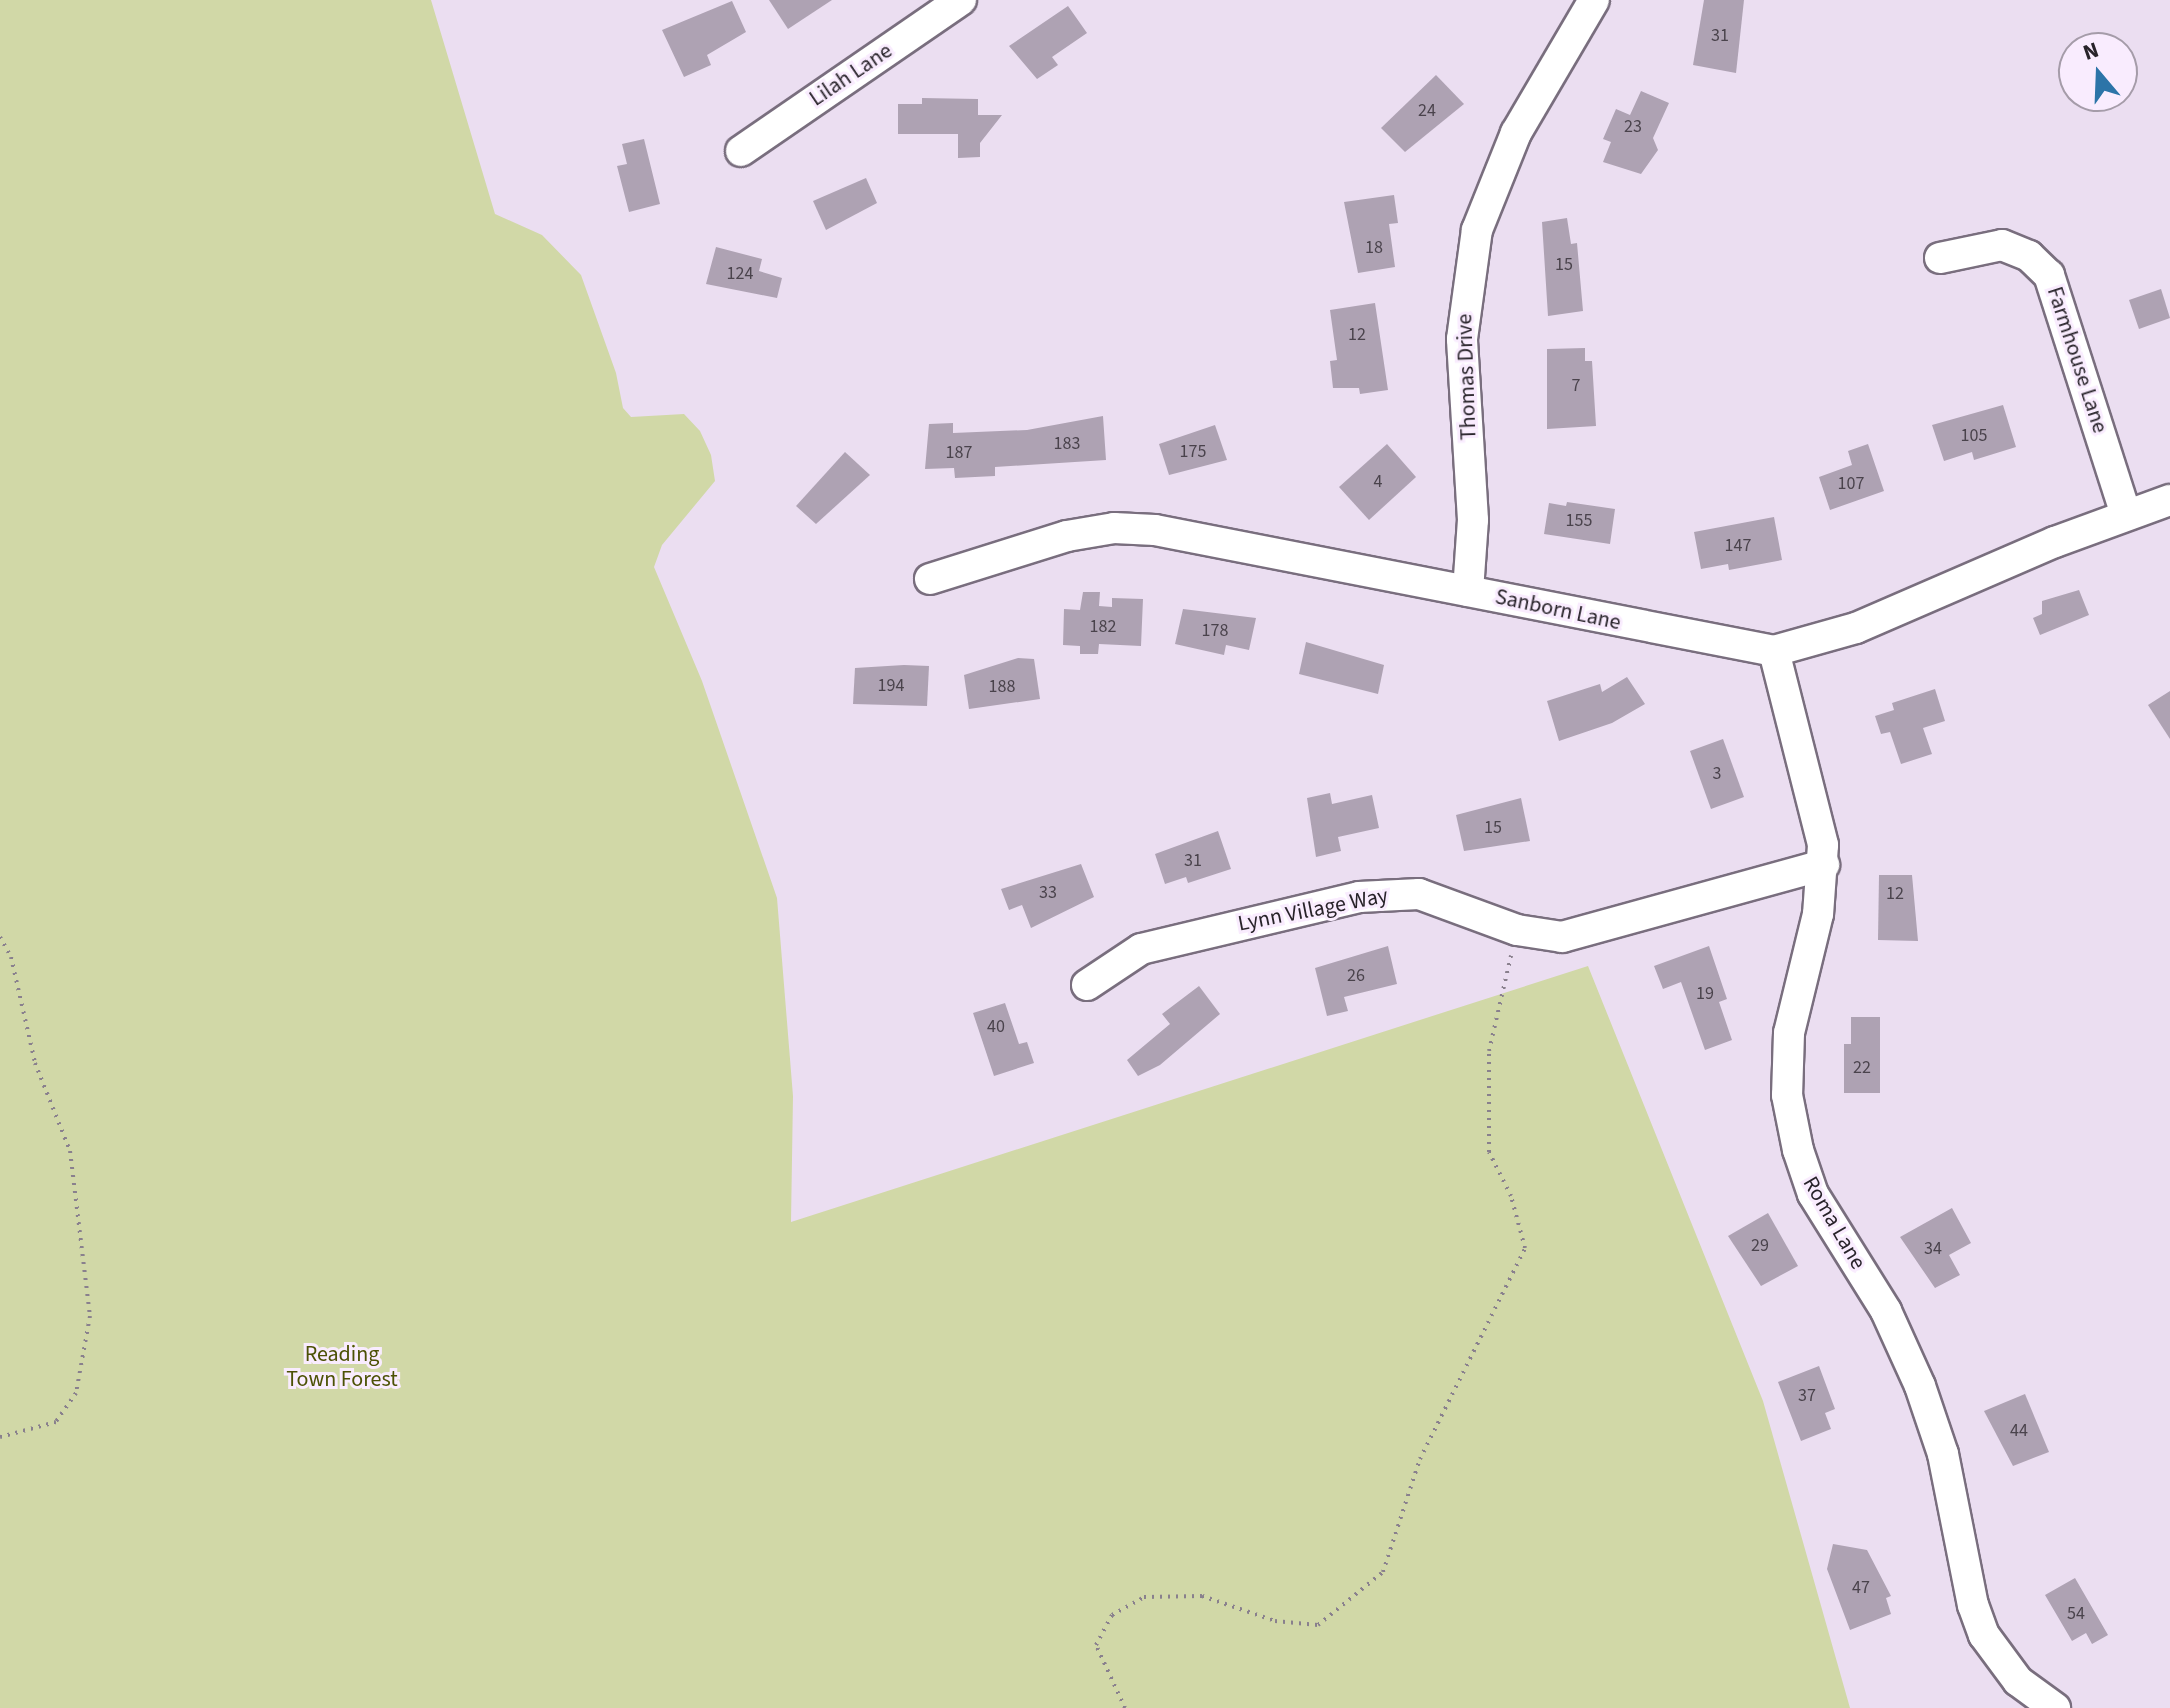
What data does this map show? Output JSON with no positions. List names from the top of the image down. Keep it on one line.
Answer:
{"streets":{"street":["Lilah Lane","Farmhouse Lane","Thomas Drive","Sanborn Lane","Lynn Village Way","Roma Lane"]},"crossings":[["Farmhouse Lane","Sanborn Lane"],["Thomas Drive","Sanborn Lane"],["Sanborn Lane","Roma Lane"],["Lynn Village Way","Roma Lane"]],"parks":["Reading Town Forest"],"house_numbers":["31","24","23","18","15","124","12","7","105","183","175","187","4","107","155","147","182","178","194","188","3","15","31","33","12","26","19","40","22","29","34","37","44","47","54"],"north":"top"}
